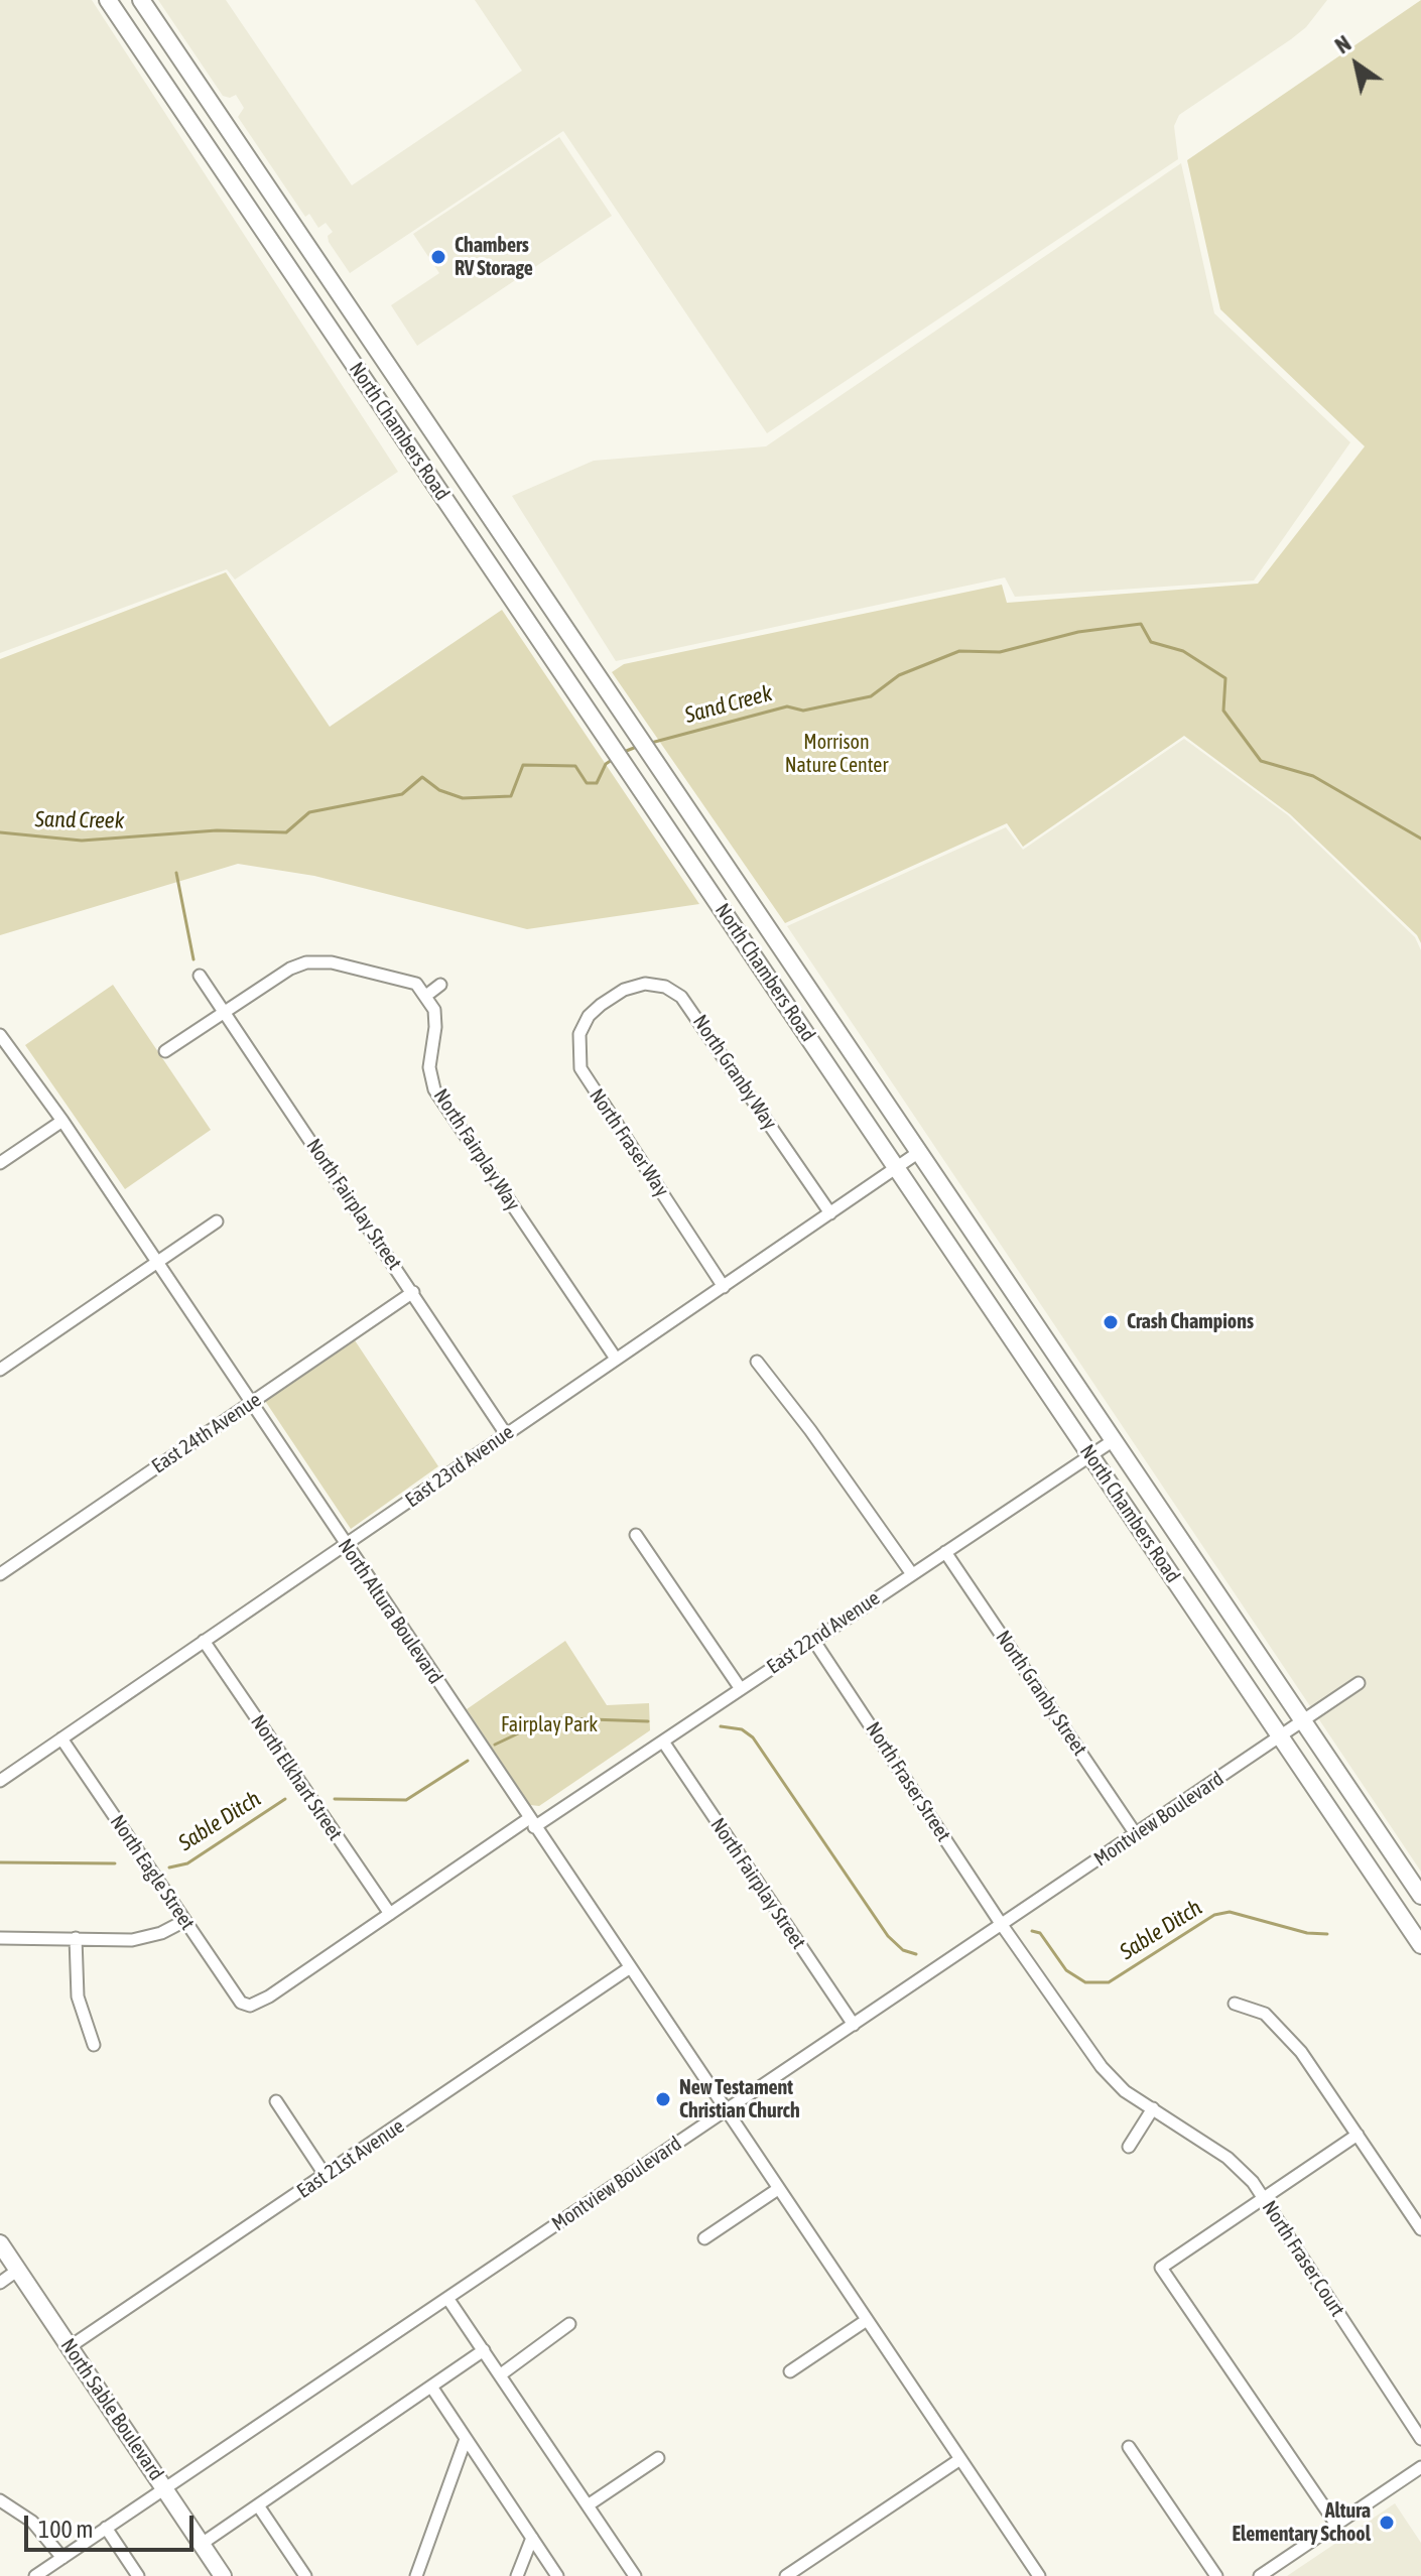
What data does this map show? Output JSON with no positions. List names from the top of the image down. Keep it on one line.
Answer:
{"streets":{"main road":["North Chambers Road","North Sable Boulevard"],"street":["North Granby Way","North Fraser Way","North Fairplay Way","North Fairplay Street","East 24th Avenue","East 23rd Avenue","North Altura Boulevard","East 22nd Avenue","North Granby Street","North Elkhart Street","North Fraser Street","Montview Boulevard","North Eagle Street","East 21st Avenue","North Fraser Court"]},"crossings":[["North Chambers Road","East 23rd Avenue"],["North Chambers Road","East 22nd Avenue"],["North Chambers Road","Montview Boulevard"],["North Granby Way","North Fraser Way"],["North Granby Way","East 23rd Avenue"],["North Fraser Way","East 23rd Avenue"],["North Fairplay Way","East 23rd Avenue"],["North Fairplay Street","East 24th Avenue"],["North Fairplay Street","East 23rd Avenue"],["North Fairplay Street","East 22nd Avenue"],["North Fairplay Street","Montview Boulevard"],["East 24th Avenue","North Altura Boulevard"],["East 23rd Avenue","North Altura Boulevard"],["East 23rd Avenue","North Elkhart Street"],["East 23rd Avenue","North Eagle Street"],["North Altura Boulevard","East 22nd Avenue"],["North Altura Boulevard","Montview Boulevard"],["North Altura Boulevard","East 21st Avenue"],["East 22nd Avenue","North Granby Street"],["East 22nd Avenue","North Elkhart Street"],["East 22nd Avenue","North Fraser Street"],["East 22nd Avenue","North Eagle Street"],["North Granby Street","Montview Boulevard"],["North Fraser Street","Montview Boulevard"],["North Fraser Street","North Fraser Court"],["Montview Boulevard","North Fraser Court"],["Montview Boulevard","North Sable Boulevard"],["East 21st Avenue","North Sable Boulevard"]],"water":["Sand Creek","Sable Ditch"],"parks":["Morrison Nature Center","Fairplay Park"],"places":["Chambers RV Storage","Crash Champions","New Testament Christian Church","Altura Elementary School"],"scale_bar":"100 m","north":"top left"}
